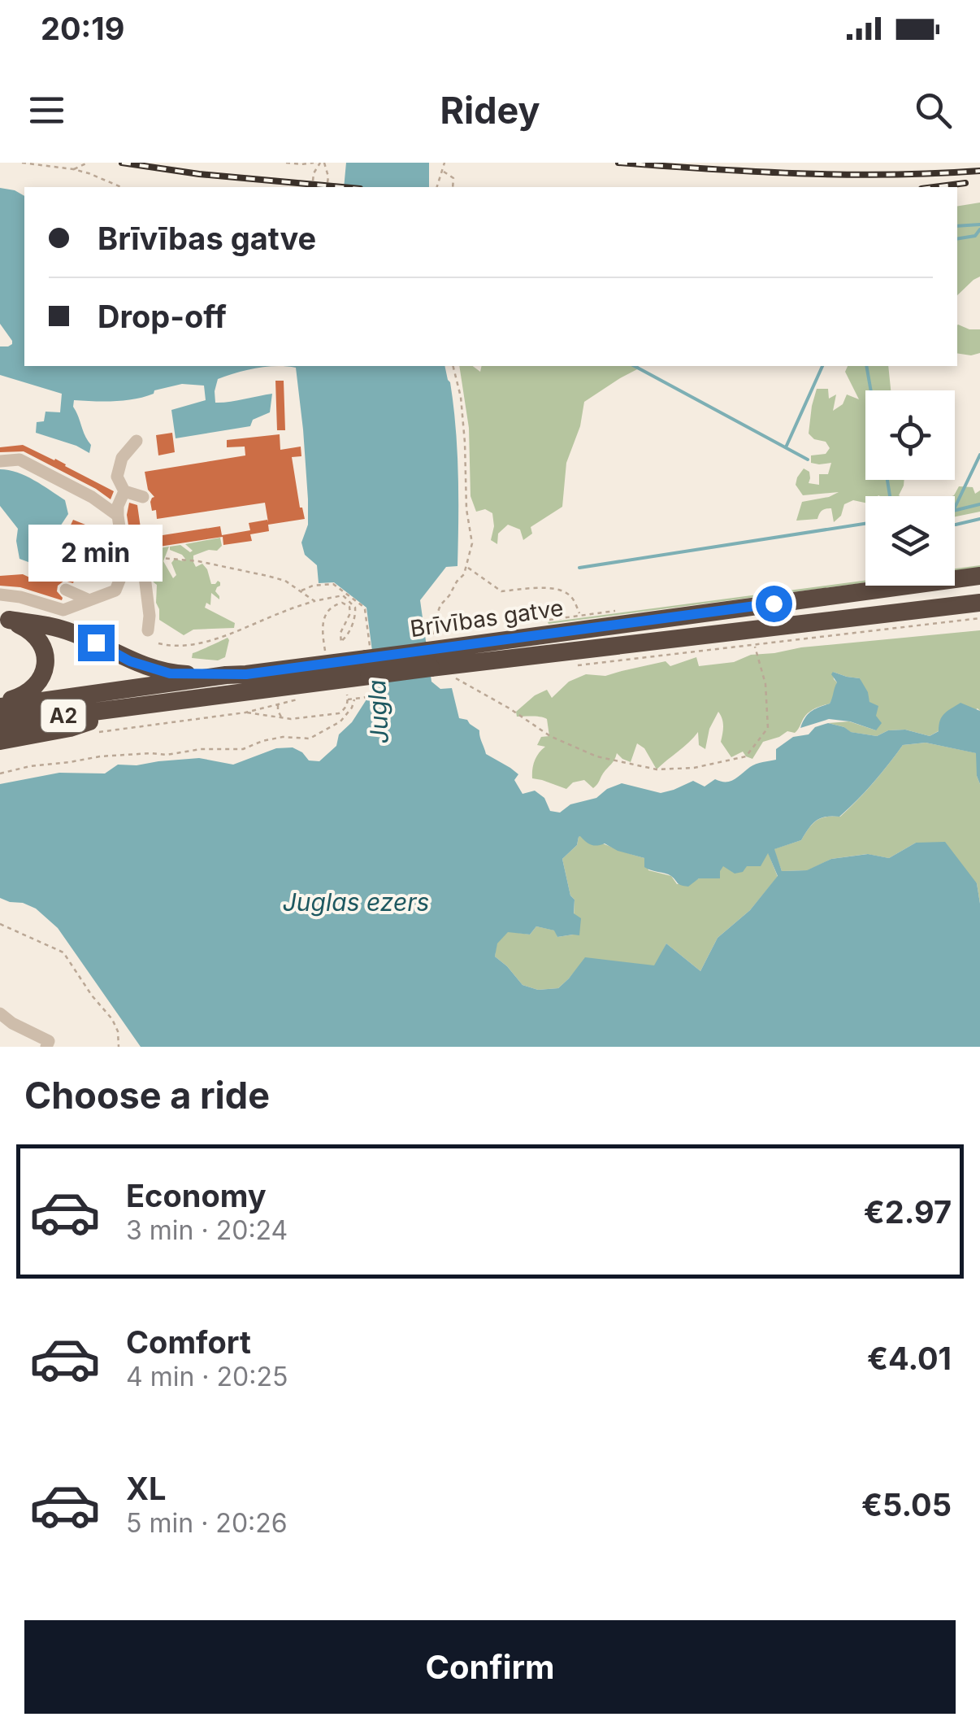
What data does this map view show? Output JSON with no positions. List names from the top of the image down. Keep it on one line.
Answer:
{"streets":{"highway":["Brīvības gatve","A2"]},"water":["Jugla","Juglas ezers"],"page":{"status":"20:19","header":"Ridey","banner":["Brīvības gatve","Drop-off"],"bubble":"2 min","heading":"Choose a ride","list":[{"name":"Economy","note":"3 min · 20:24","value":"€2.97"},{"name":"Comfort","note":"4 min · 20:25","value":"€4.01"},{"name":"XL","note":"5 min · 20:26","value":"€5.05"}],"buttons":"Confirm"}}
